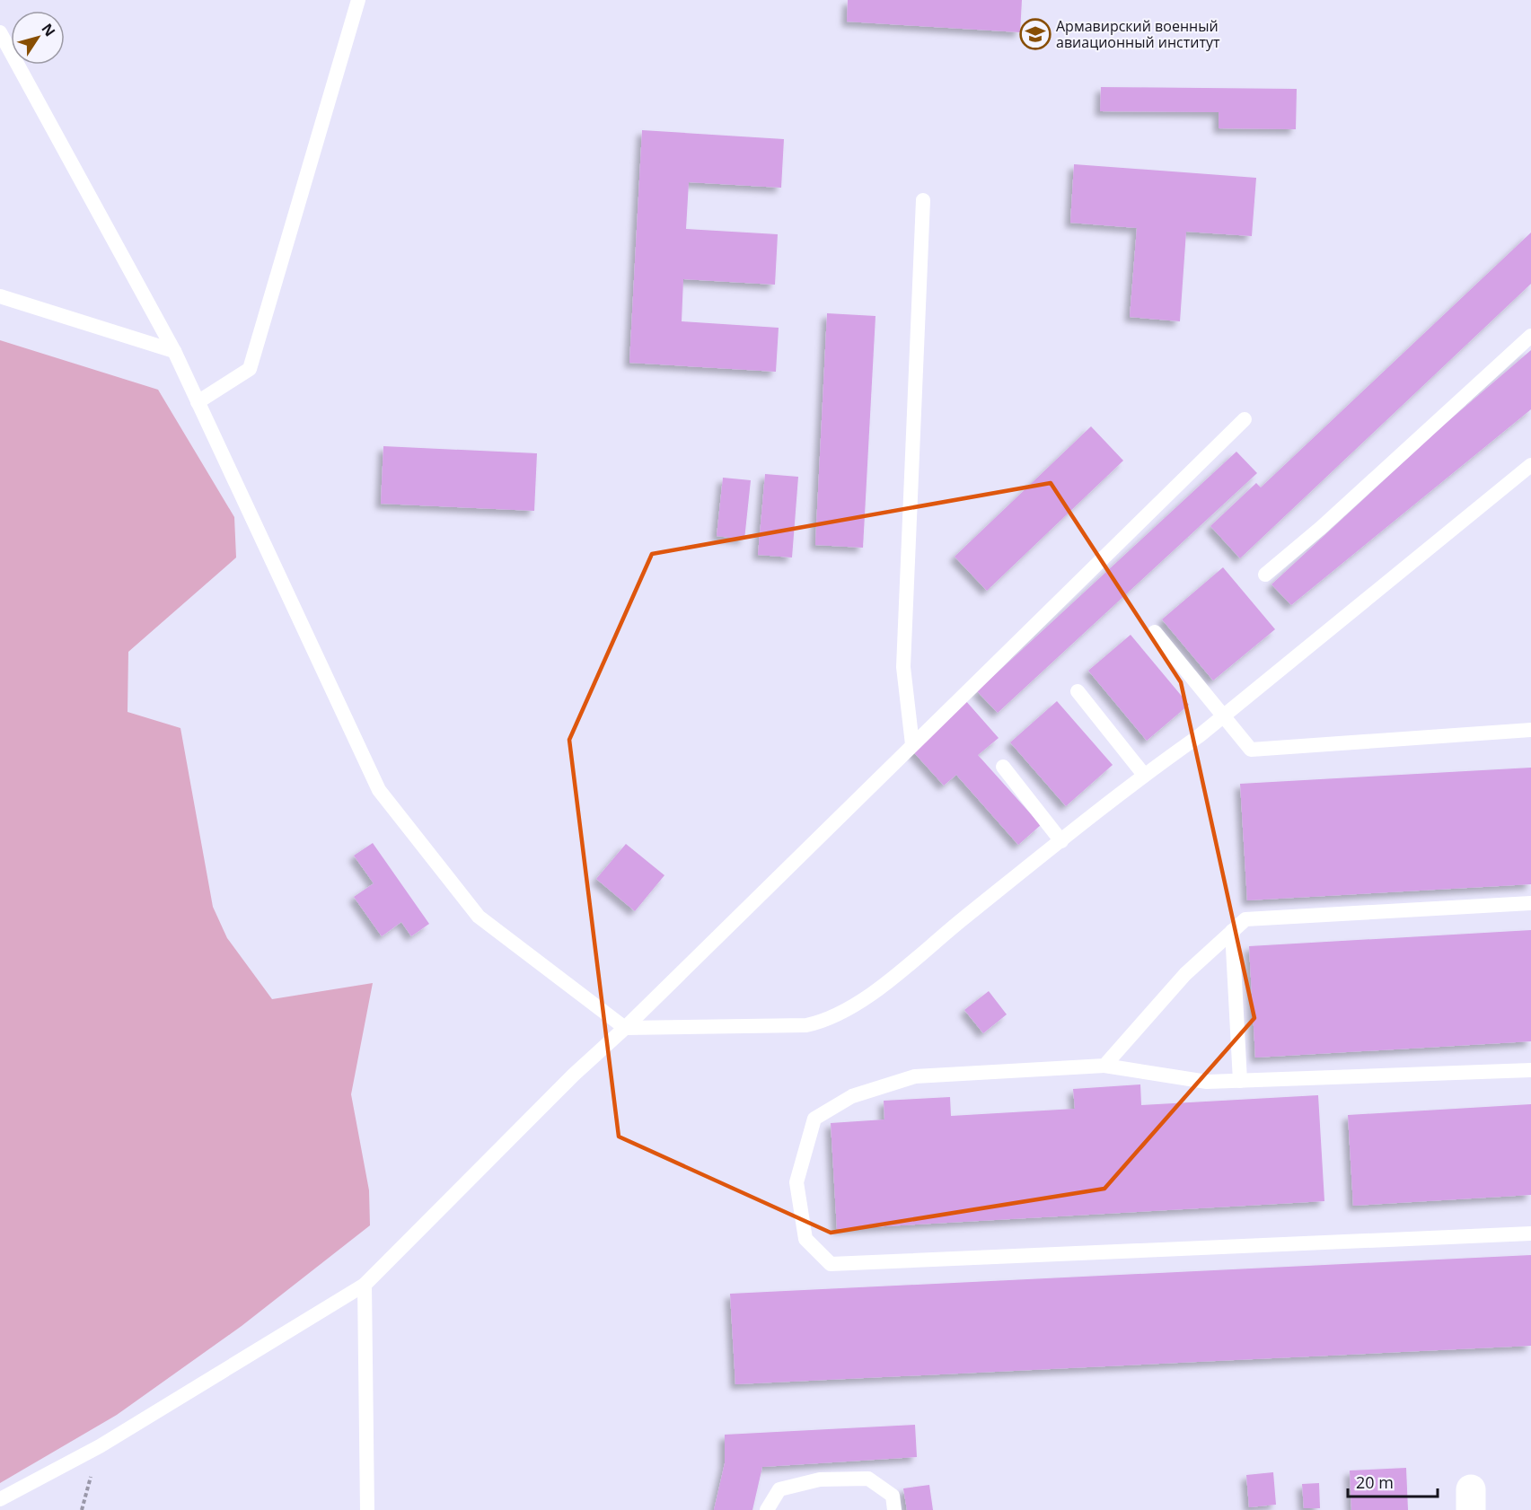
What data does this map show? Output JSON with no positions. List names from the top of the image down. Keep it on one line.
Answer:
{"places":{"school or university":["Армавирский военный авиационный институт"]},"scale_bar":"20 m","north":"top right"}
